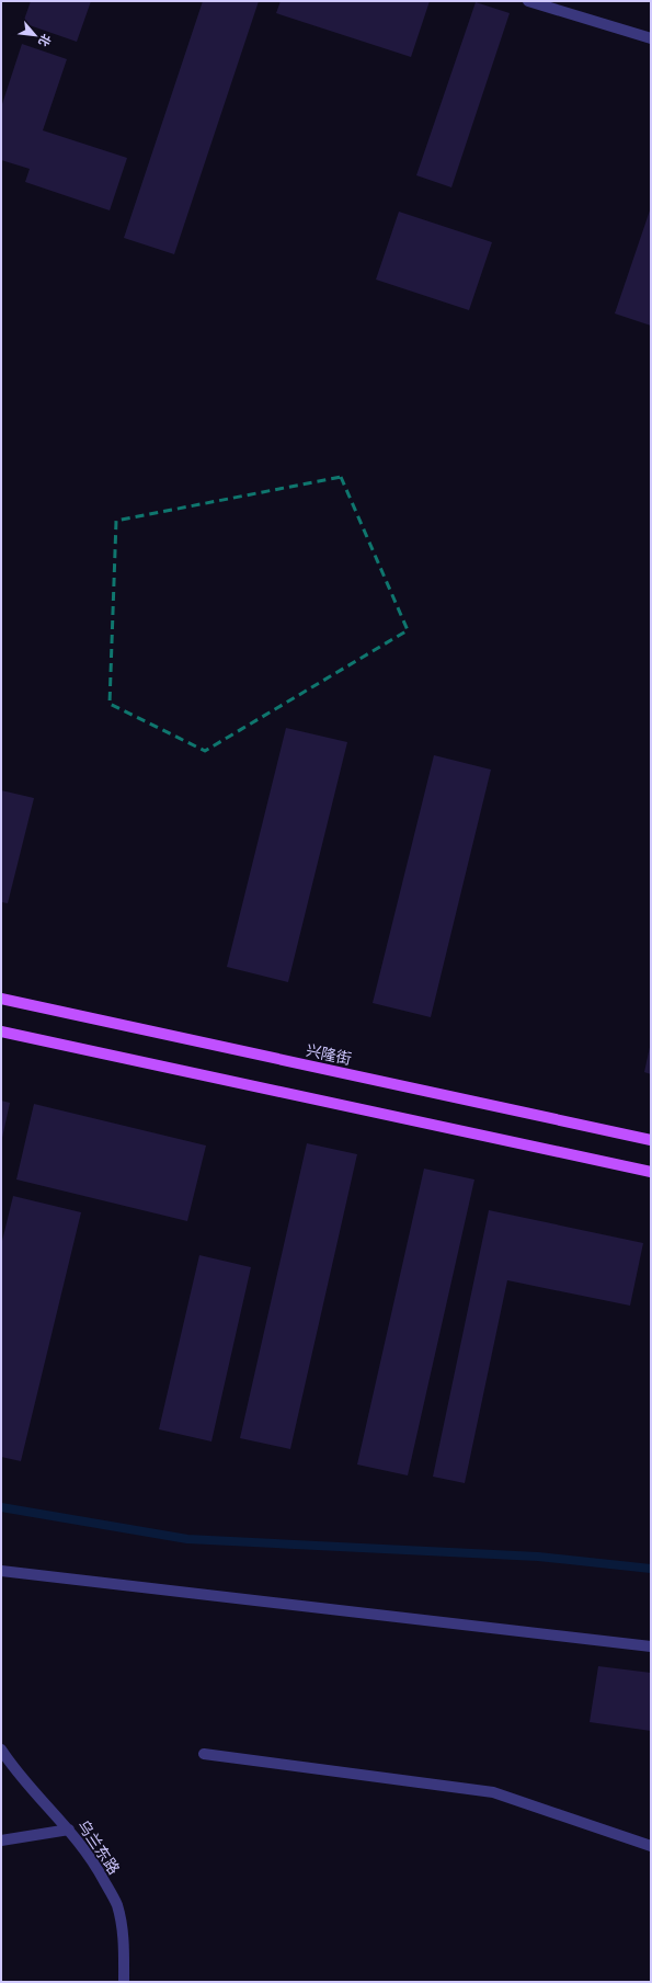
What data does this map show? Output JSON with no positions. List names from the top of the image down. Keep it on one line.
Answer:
{"streets":{"main road":["兴隆街"],"street":["乌兰东路"]},"north":"bottom right"}
